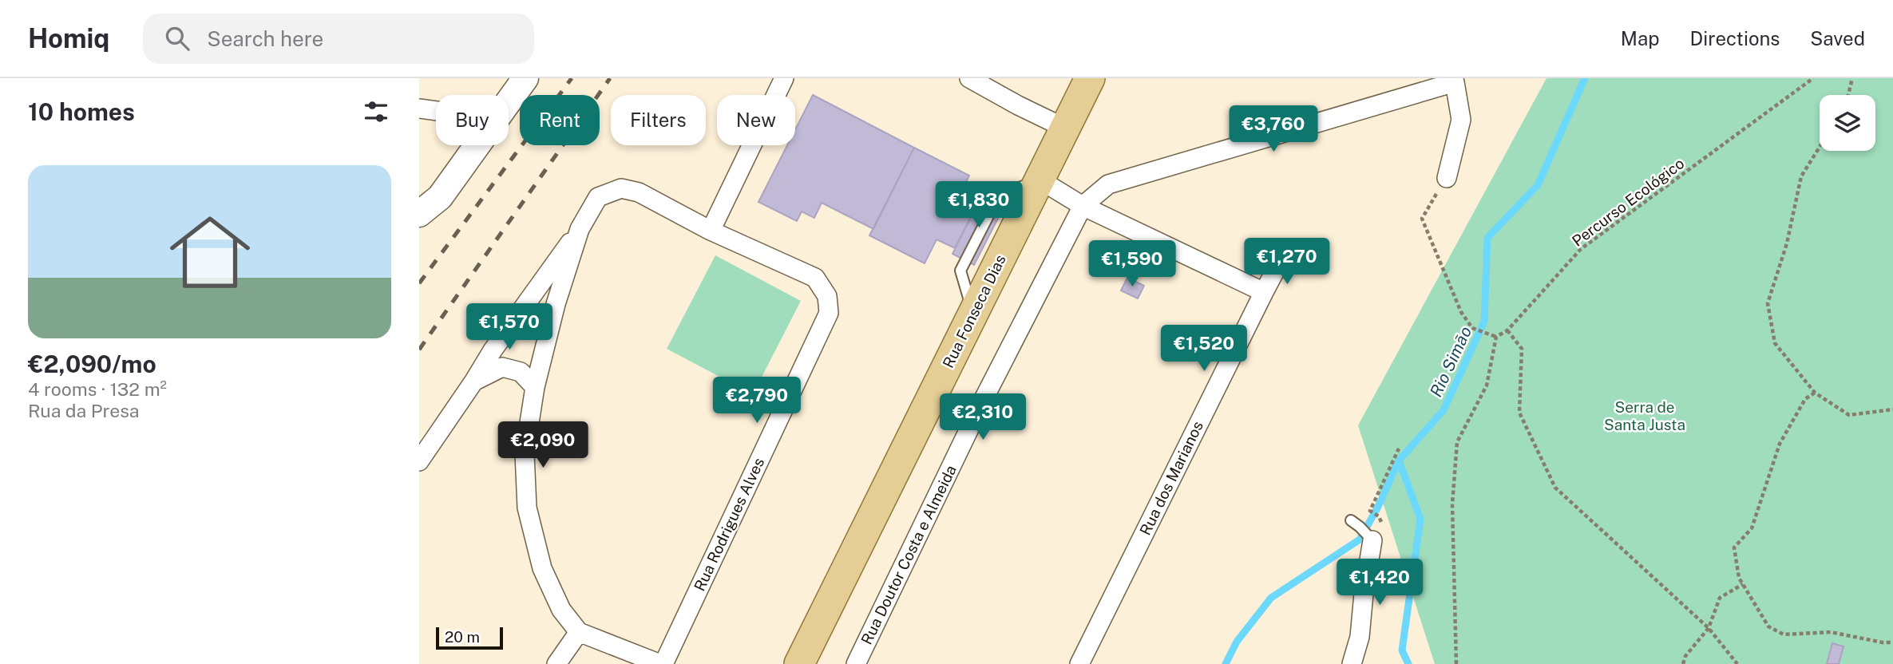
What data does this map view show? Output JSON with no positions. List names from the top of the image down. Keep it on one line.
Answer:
{"streets":{"main road":["Rua Fonseca Dias"],"street":["Rua dos Marianos","Rua Rodrigues Alves","Rua Doutor Costa e Almeida"],"path":["Percurso Ecológico"]},"water":["Rio Simão"],"parks":["Serra de Santa Justa"],"scale_bar":"20 m","page":{"header":"Homiq","search":"Search here","nav":["Map","Directions","Saved"],"heading":"10 homes","chip":["Buy","Rent","Filters","New"],"price":["€3,760","€1,830","€1,270","€1,590","€1,570","€1,520","€2,790","€2,310","€2,090","€1,420"],"list":[{"name":"€2,090/mo","note":"4 rooms · 132 m² · Rua da Presa"}],"scale":"20 m"}}
